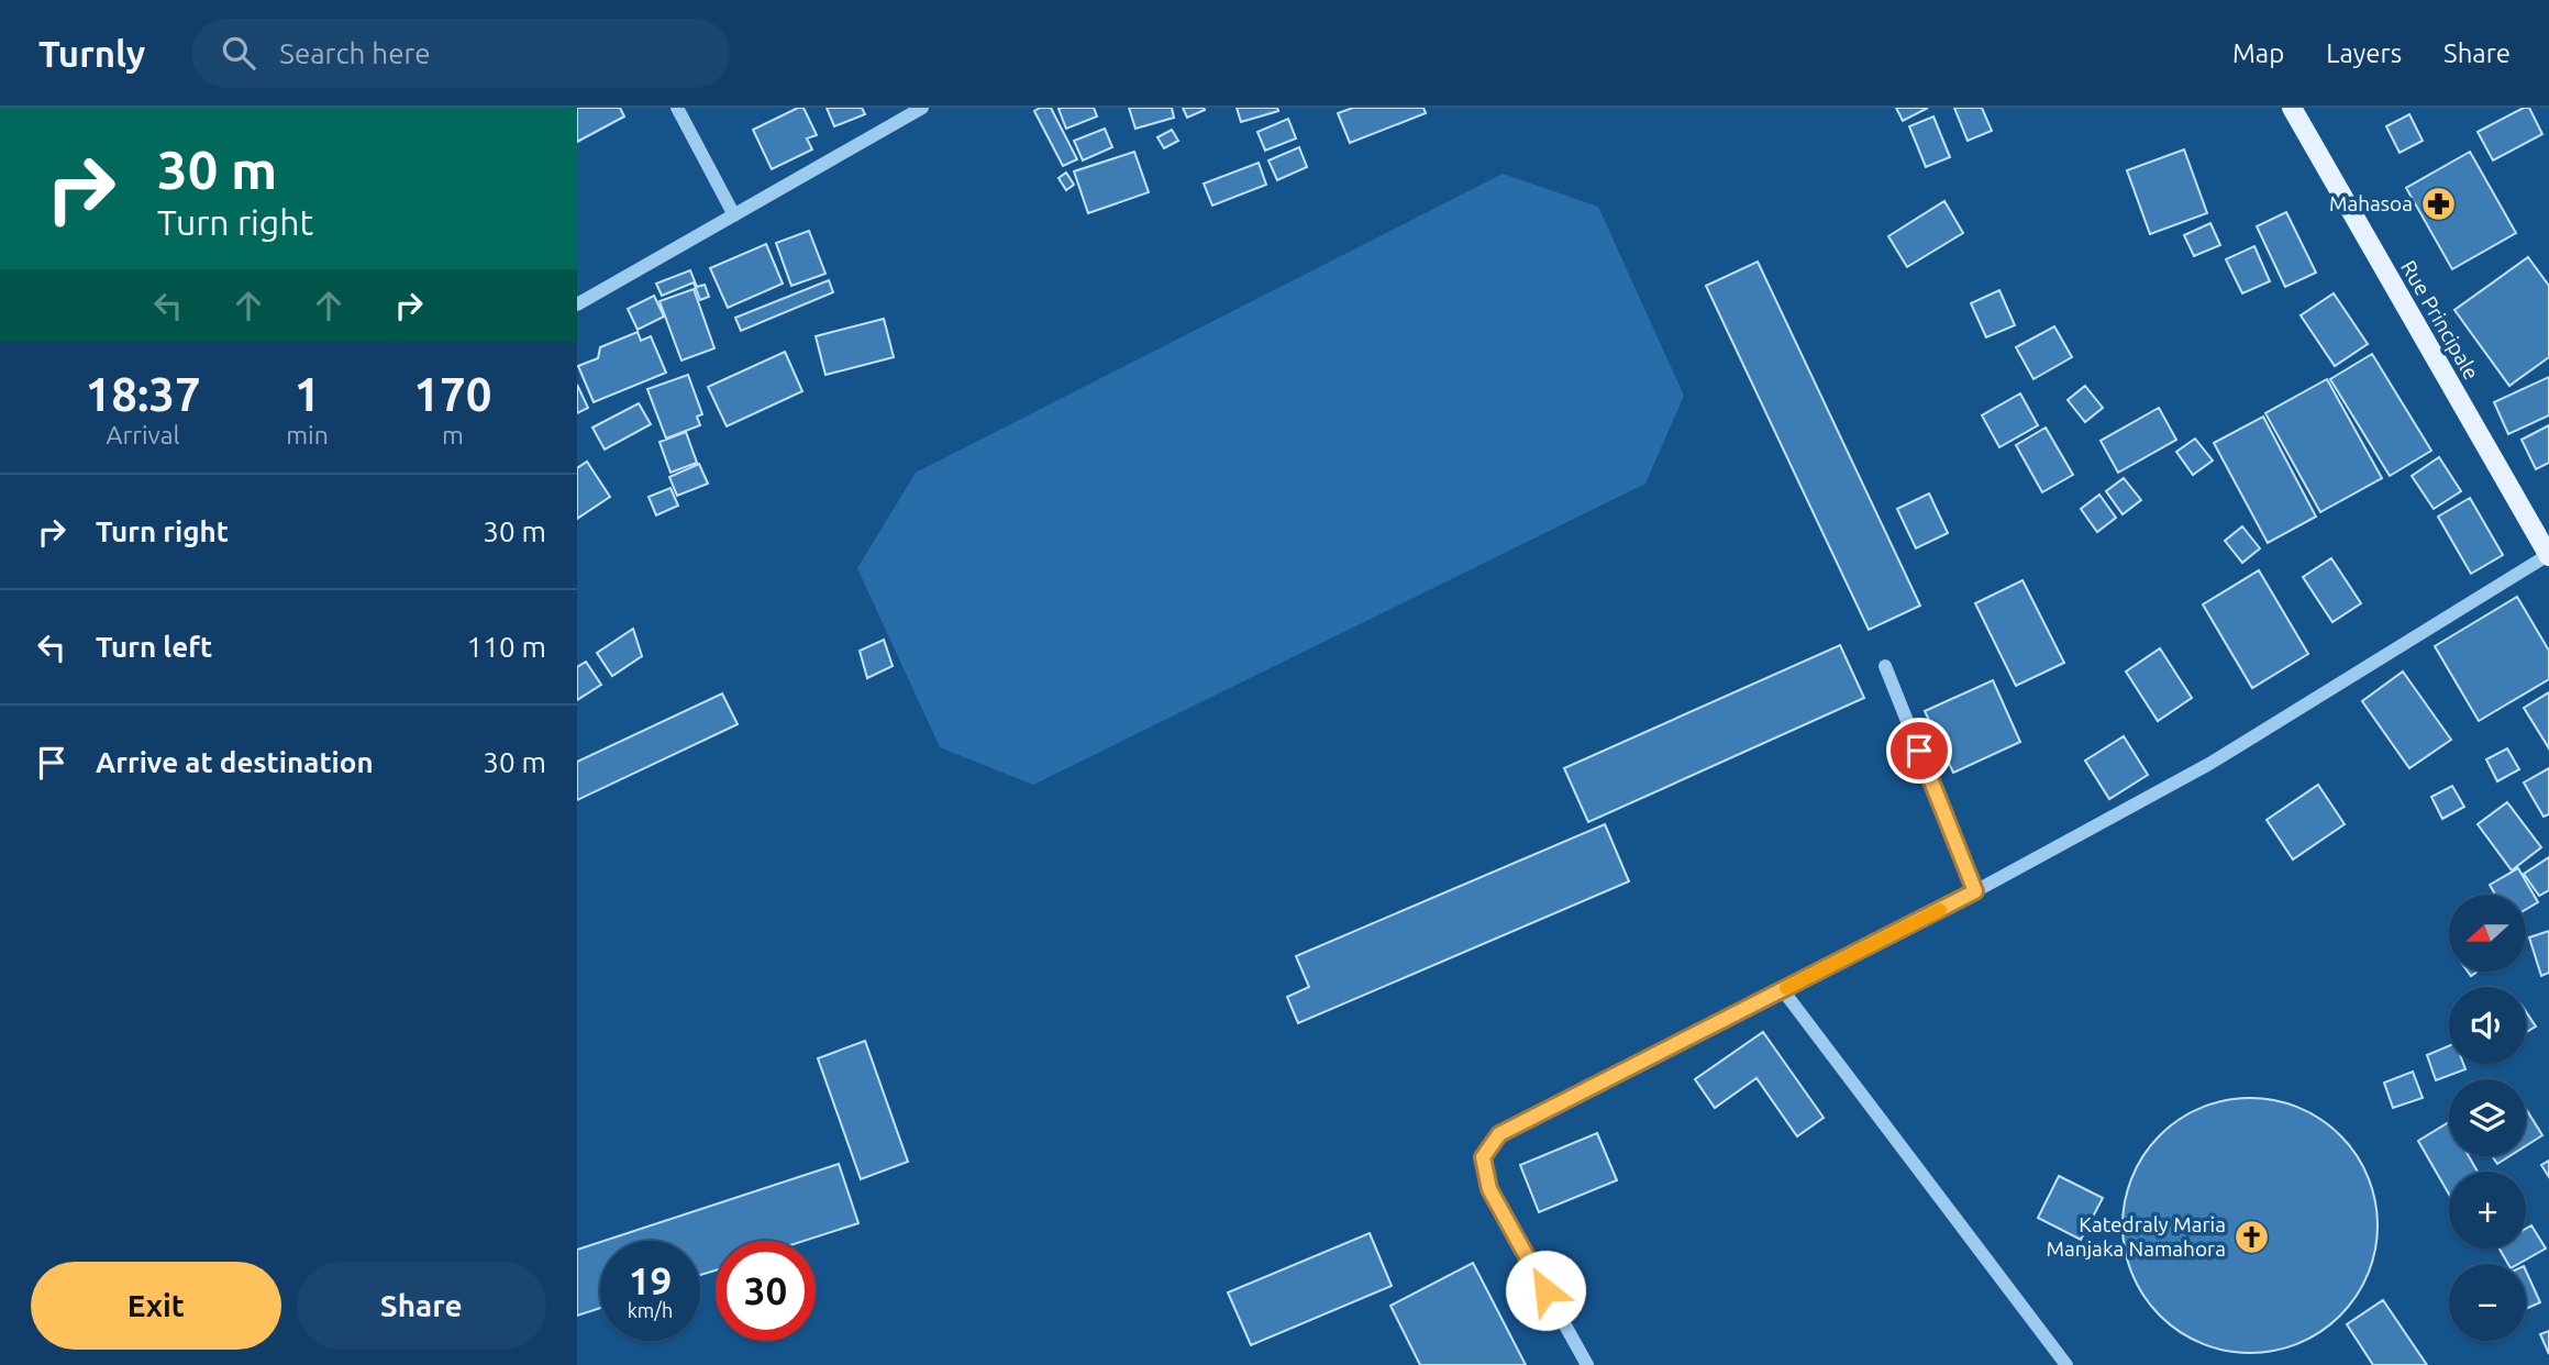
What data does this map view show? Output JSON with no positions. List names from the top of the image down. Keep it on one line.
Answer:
{"streets":{"main road":["Rue Principale"]},"places":{"pharmacy":["Mahasoa"],"church":["Katedraly Maria Manjaka Namahora"]},"north":"left","page":{"header":"Turnly","search":"Search here","nav":["Map","Layers","Share"],"turn":["30 m","Turn right"],"eta":["18:37","Arrival","1","min","170","m"],"list":[{"name":"Turn right","value":"30 m"},{"name":"Turn left","value":"110 m"},{"name":"Arrive at destination","value":"30 m"}],"map_buttons":["+","−"],"speed":"19 km/h","limit":"30","buttons":["Exit","Share"]}}
